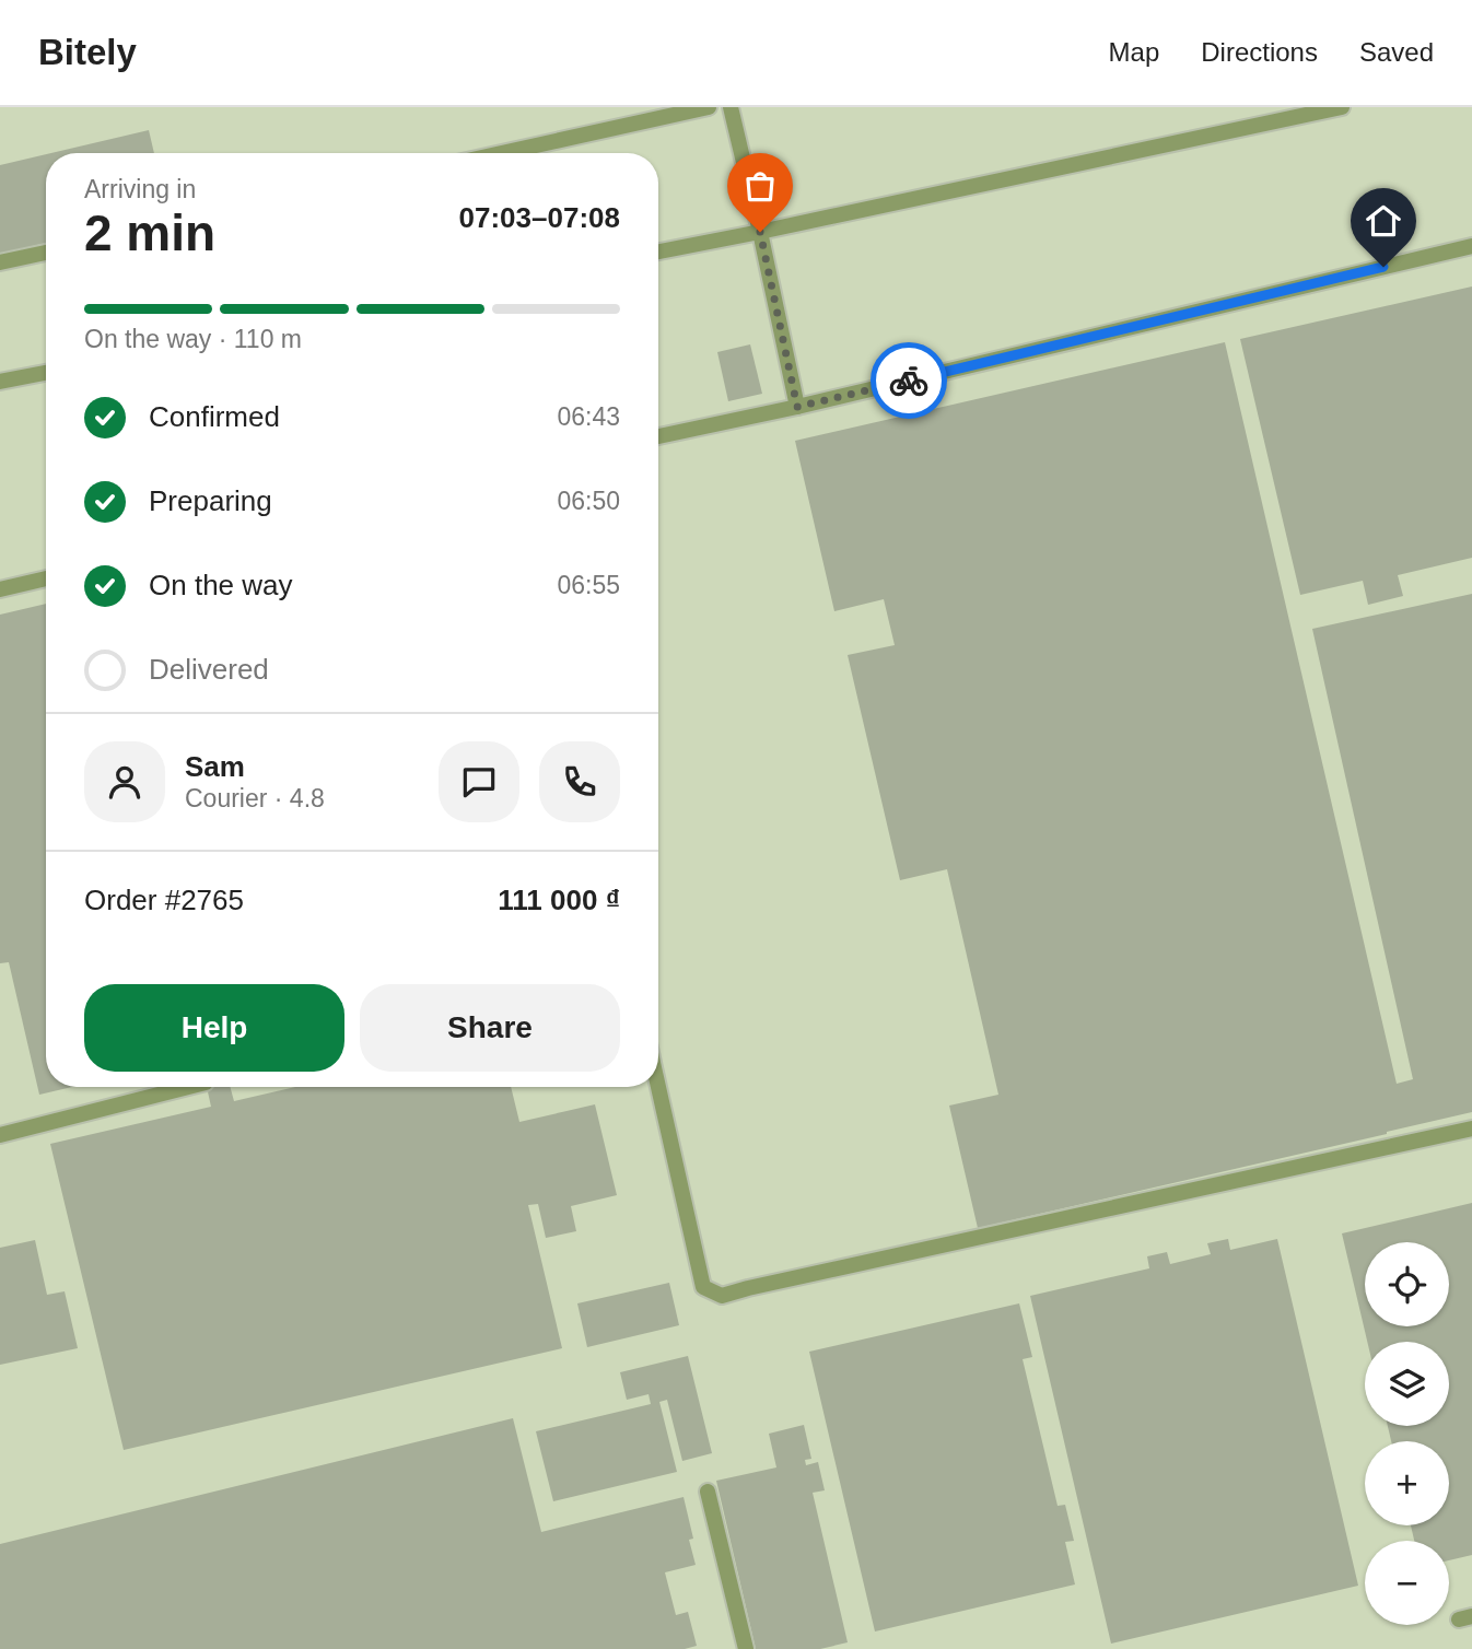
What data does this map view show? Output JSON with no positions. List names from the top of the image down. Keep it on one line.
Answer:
{"page":{"header":"Bitely","nav":["Map","Directions","Saved"],"heading":["2 min","Arriving in","07:03–07:08"],"panel":["Sam","Courier · 4.8","Order #2765","111 000 ₫"],"bar":"On the way · 110 m","list":[["Confirmed","06:43"],["Preparing","06:50"],["On the way","06:55"],"Delivered"],"buttons":["Help","Share"],"map_buttons":["+","−"]}}
